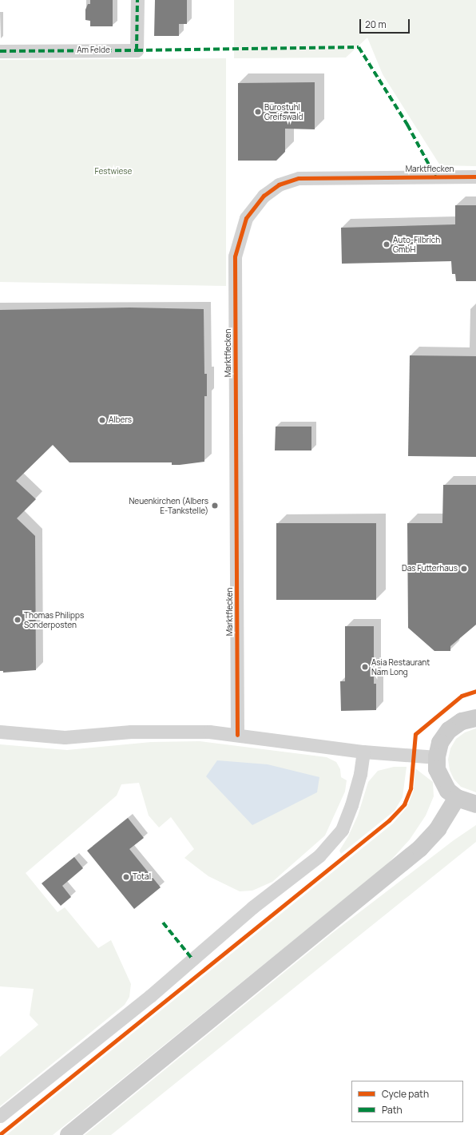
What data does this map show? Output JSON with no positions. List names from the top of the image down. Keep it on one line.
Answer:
{"streets":{"street":["Am Felde","Marktflecken"]},"parks":["Festwiese"],"places":["Bürostuhl Greifswald","Auto-Filbrich GmbH","Albers","Neuenkirchen (Albers E-Tankstelle)","Das Futterhaus","Thomas Philipps Sonderposten","Asia Restaurant Nam Long","Total"],"legend":["Cycle path","Path"],"scale_bar":"20 m"}
